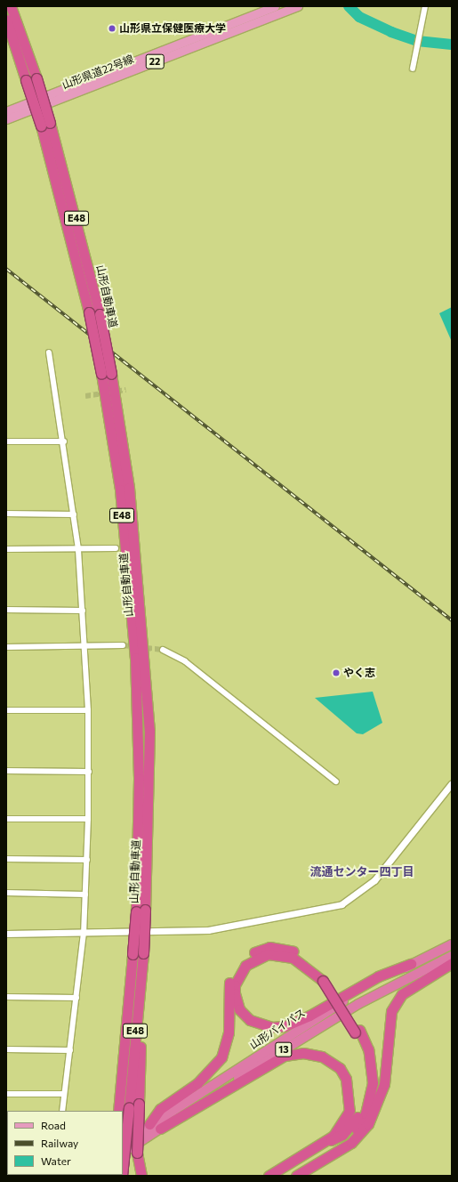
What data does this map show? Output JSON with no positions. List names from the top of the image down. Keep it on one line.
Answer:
{"streets":{"highway":["E48","山形自動車道","山形バイパス","13"],"main road":["22","山形県道22号線"]},"districts":["流通センター四丁目"],"places":["山形県立保健医療大学","やく志"],"legend":["Road","Railway","Water"]}
